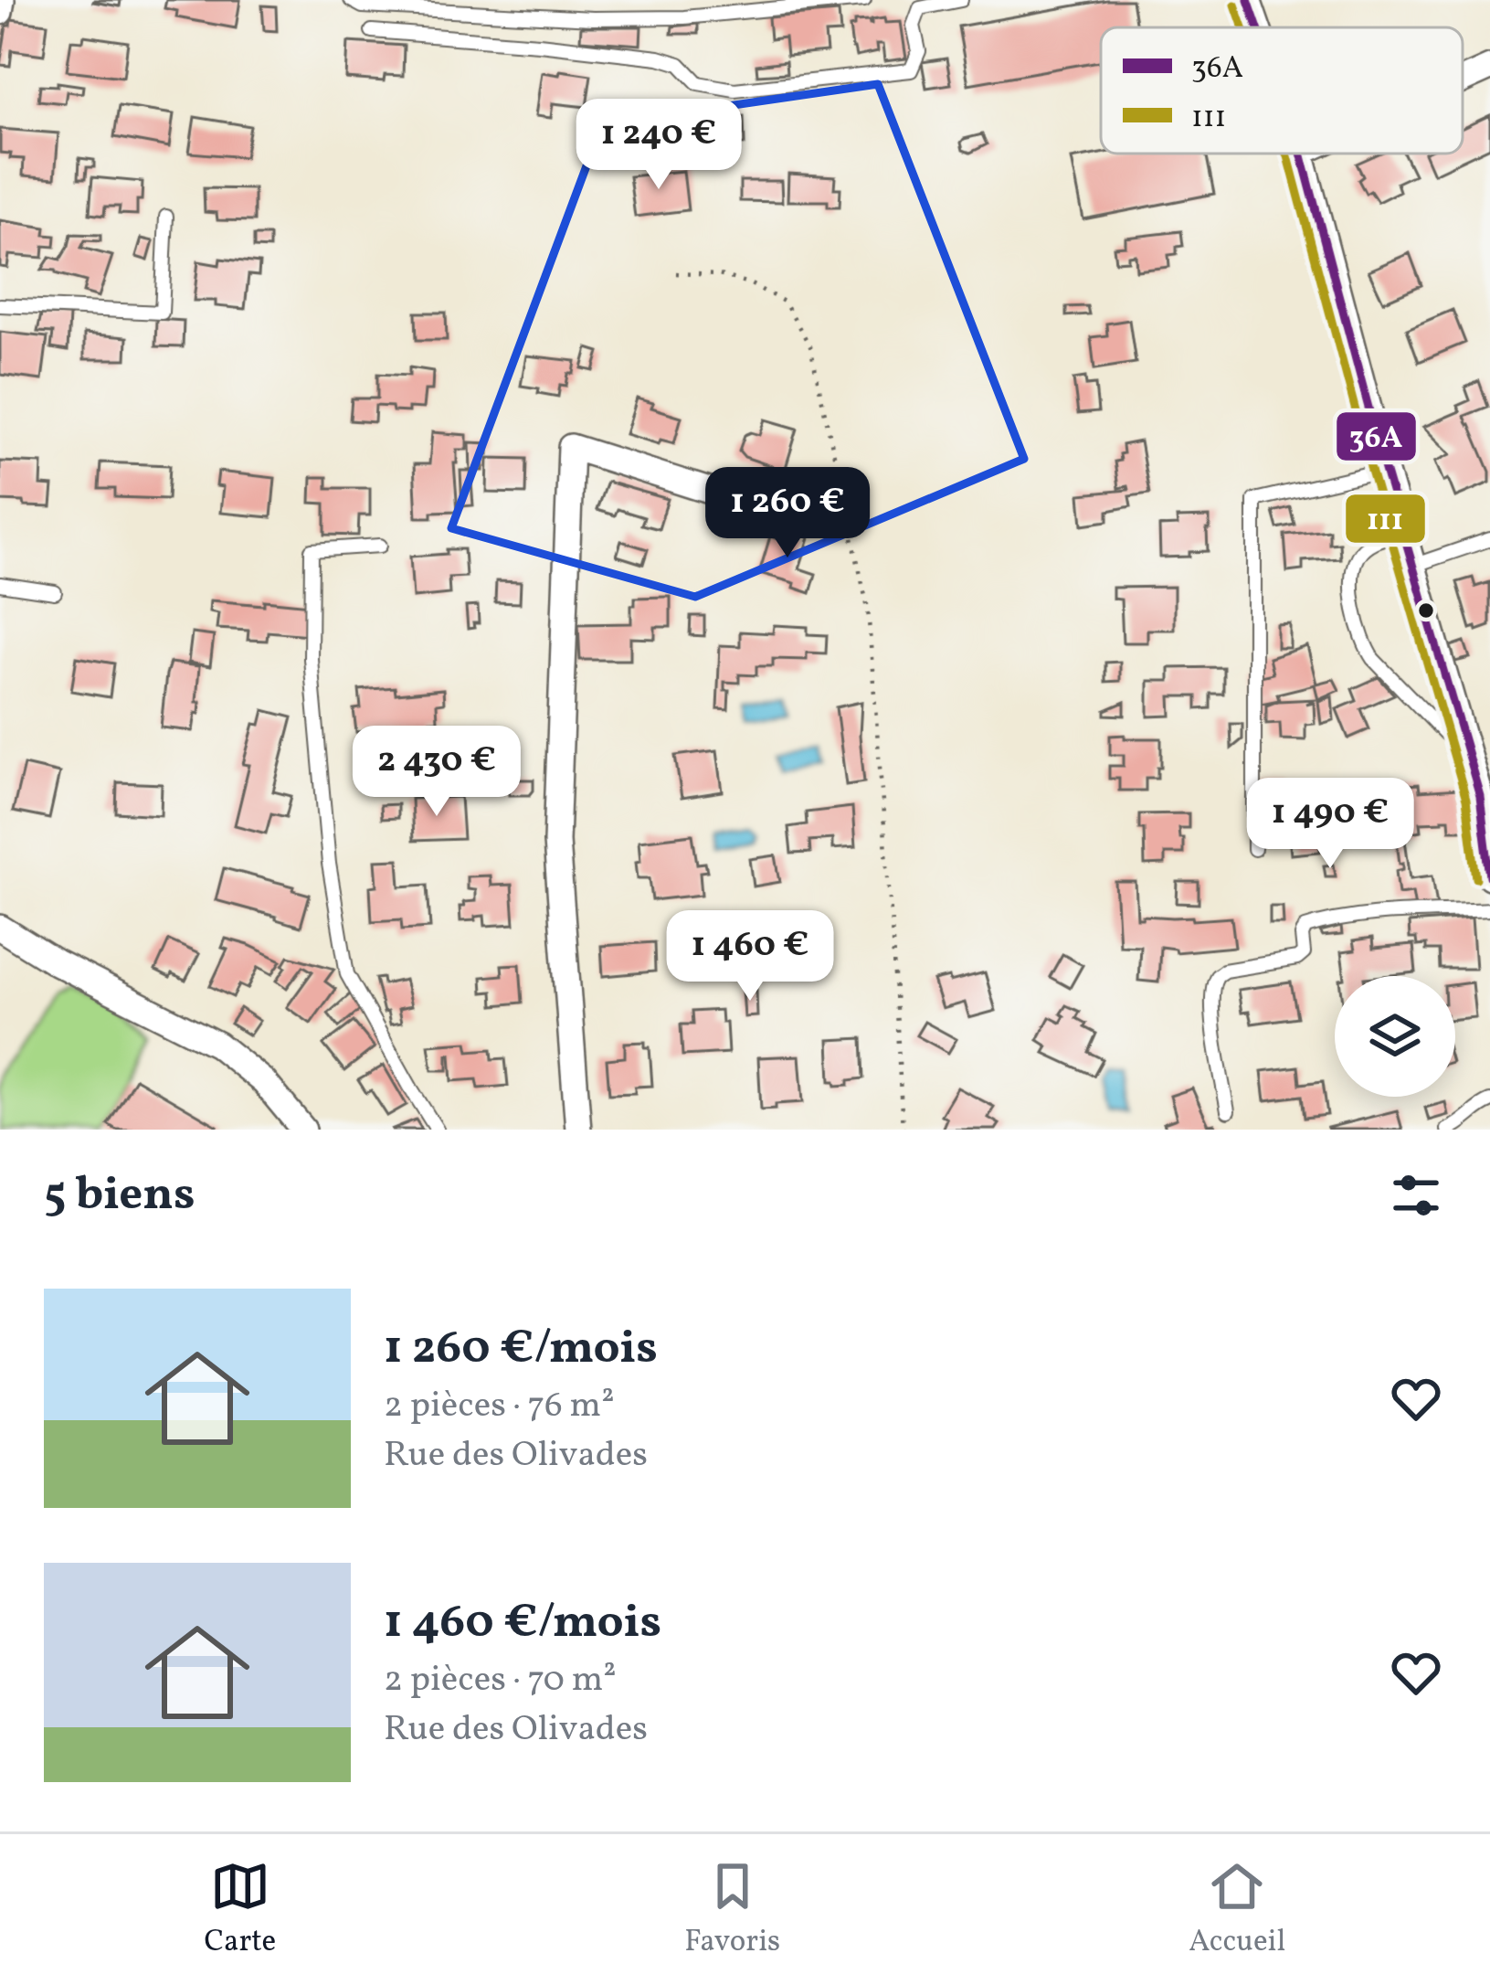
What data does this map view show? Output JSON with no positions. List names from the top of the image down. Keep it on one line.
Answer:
{"lines":["transit line 36A","transit line 111"],"legend":["36A","111"],"page":{"price":["1 240 €","1 260 €","2 430 €","1 490 €","1 460 €"],"heading":"5 biens","list":[{"name":"1 260 €/mois","note":"2 pièces · 76 m² · Rue des Olivades"},{"name":"1 460 €/mois","note":"2 pièces · 70 m² · Rue des Olivades"}],"tabs":["Carte","Favoris","Accueil"]}}
